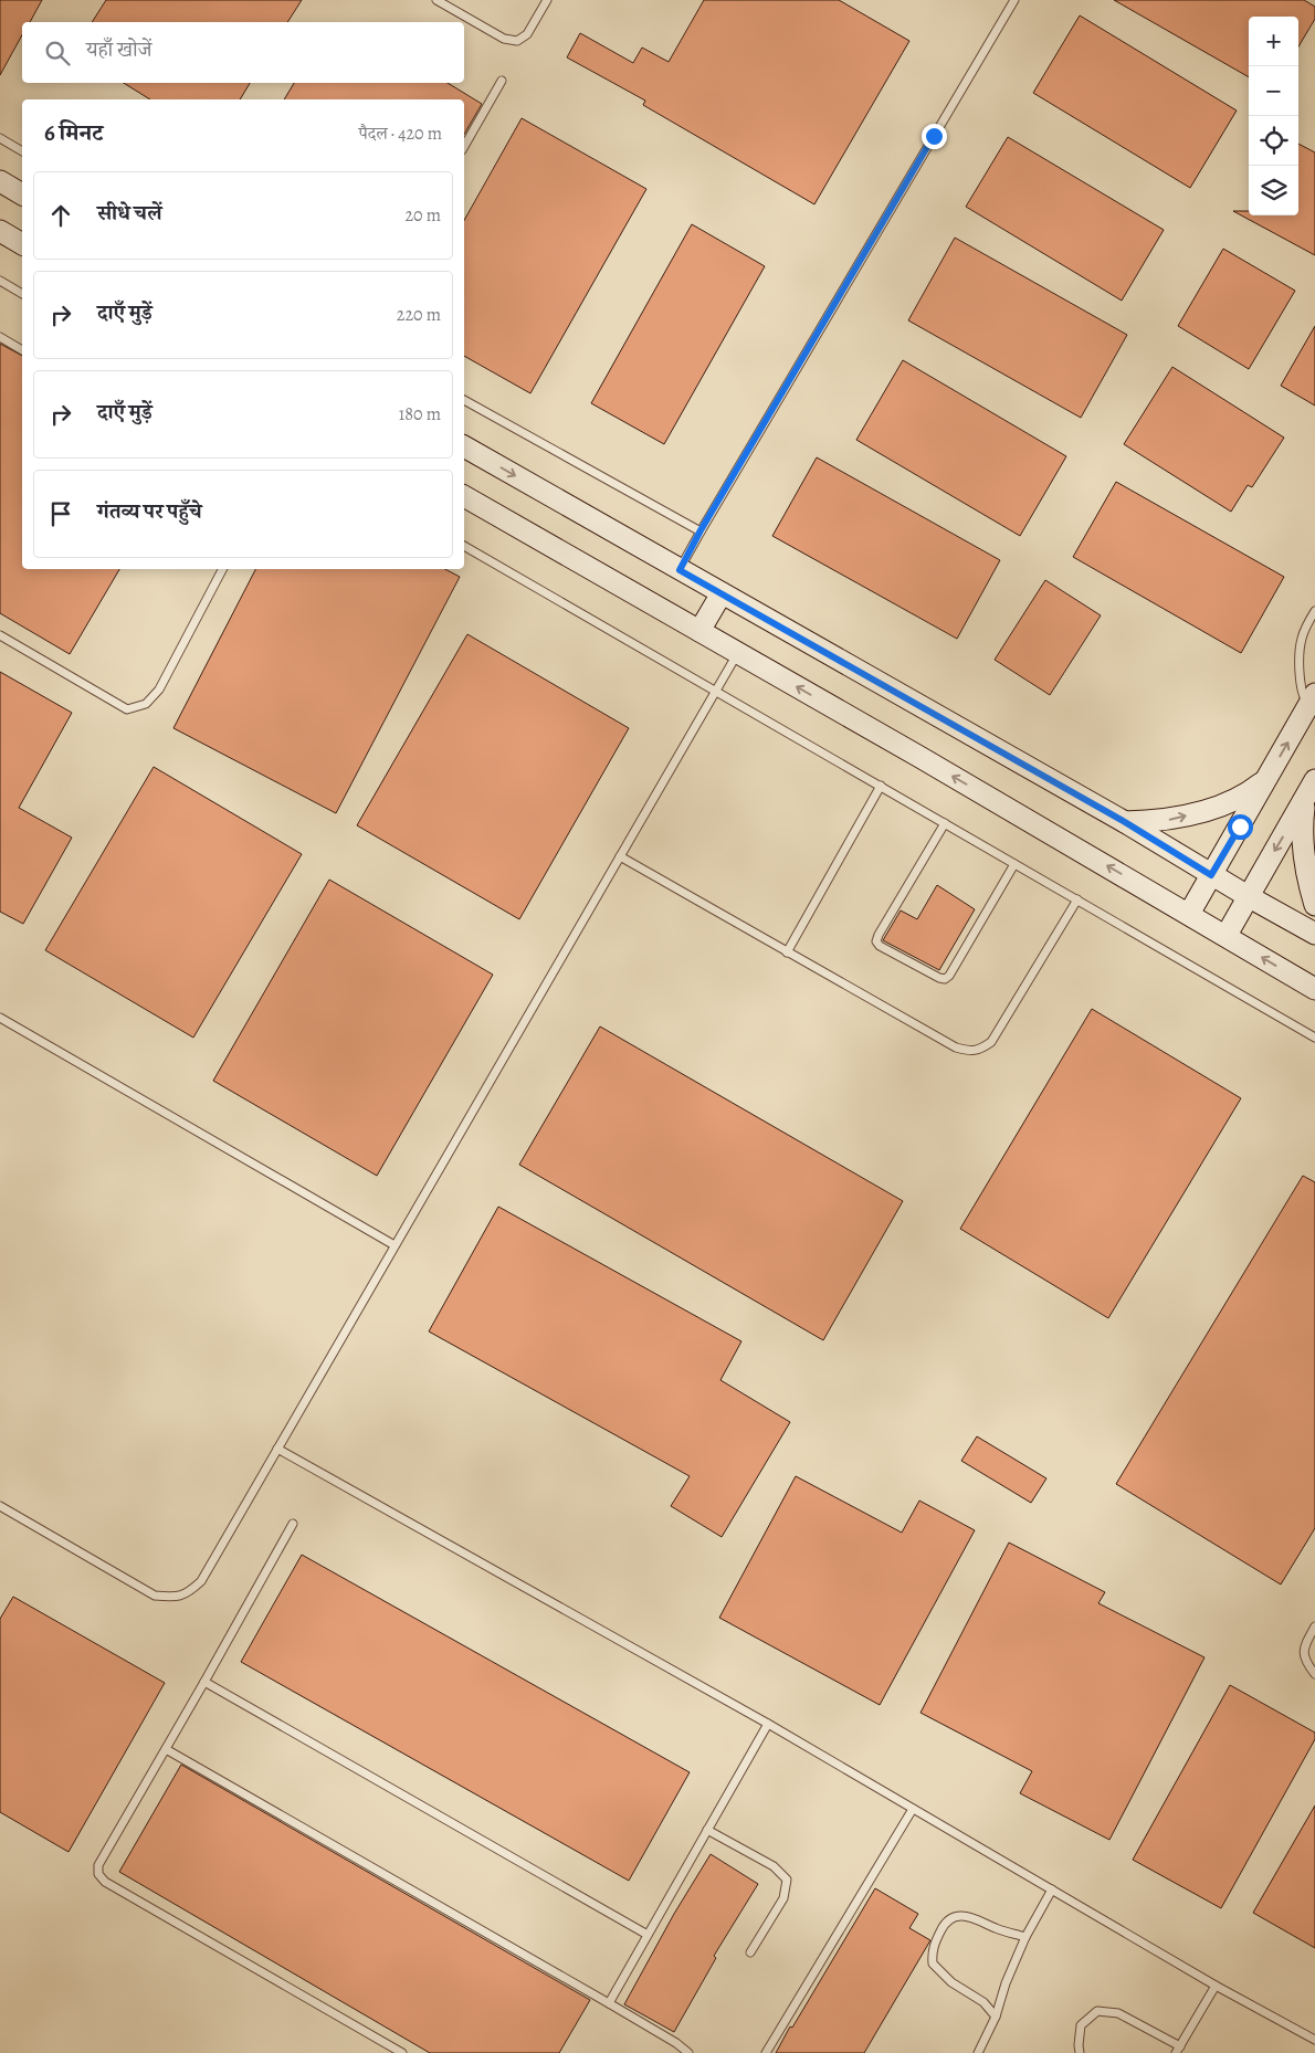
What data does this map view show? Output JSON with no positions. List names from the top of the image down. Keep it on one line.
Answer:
{"page":{"map_buttons":["+","−"],"search":"यहाँ खोजें","heading":["6 मिनट","पैदल · 420 m"],"list":[["सीधे चलें","20 m"],["दाएँ मुड़ें","220 m"],["दाएँ मुड़ें","180 m"],"गंतव्य पर पहुँचे"]}}
